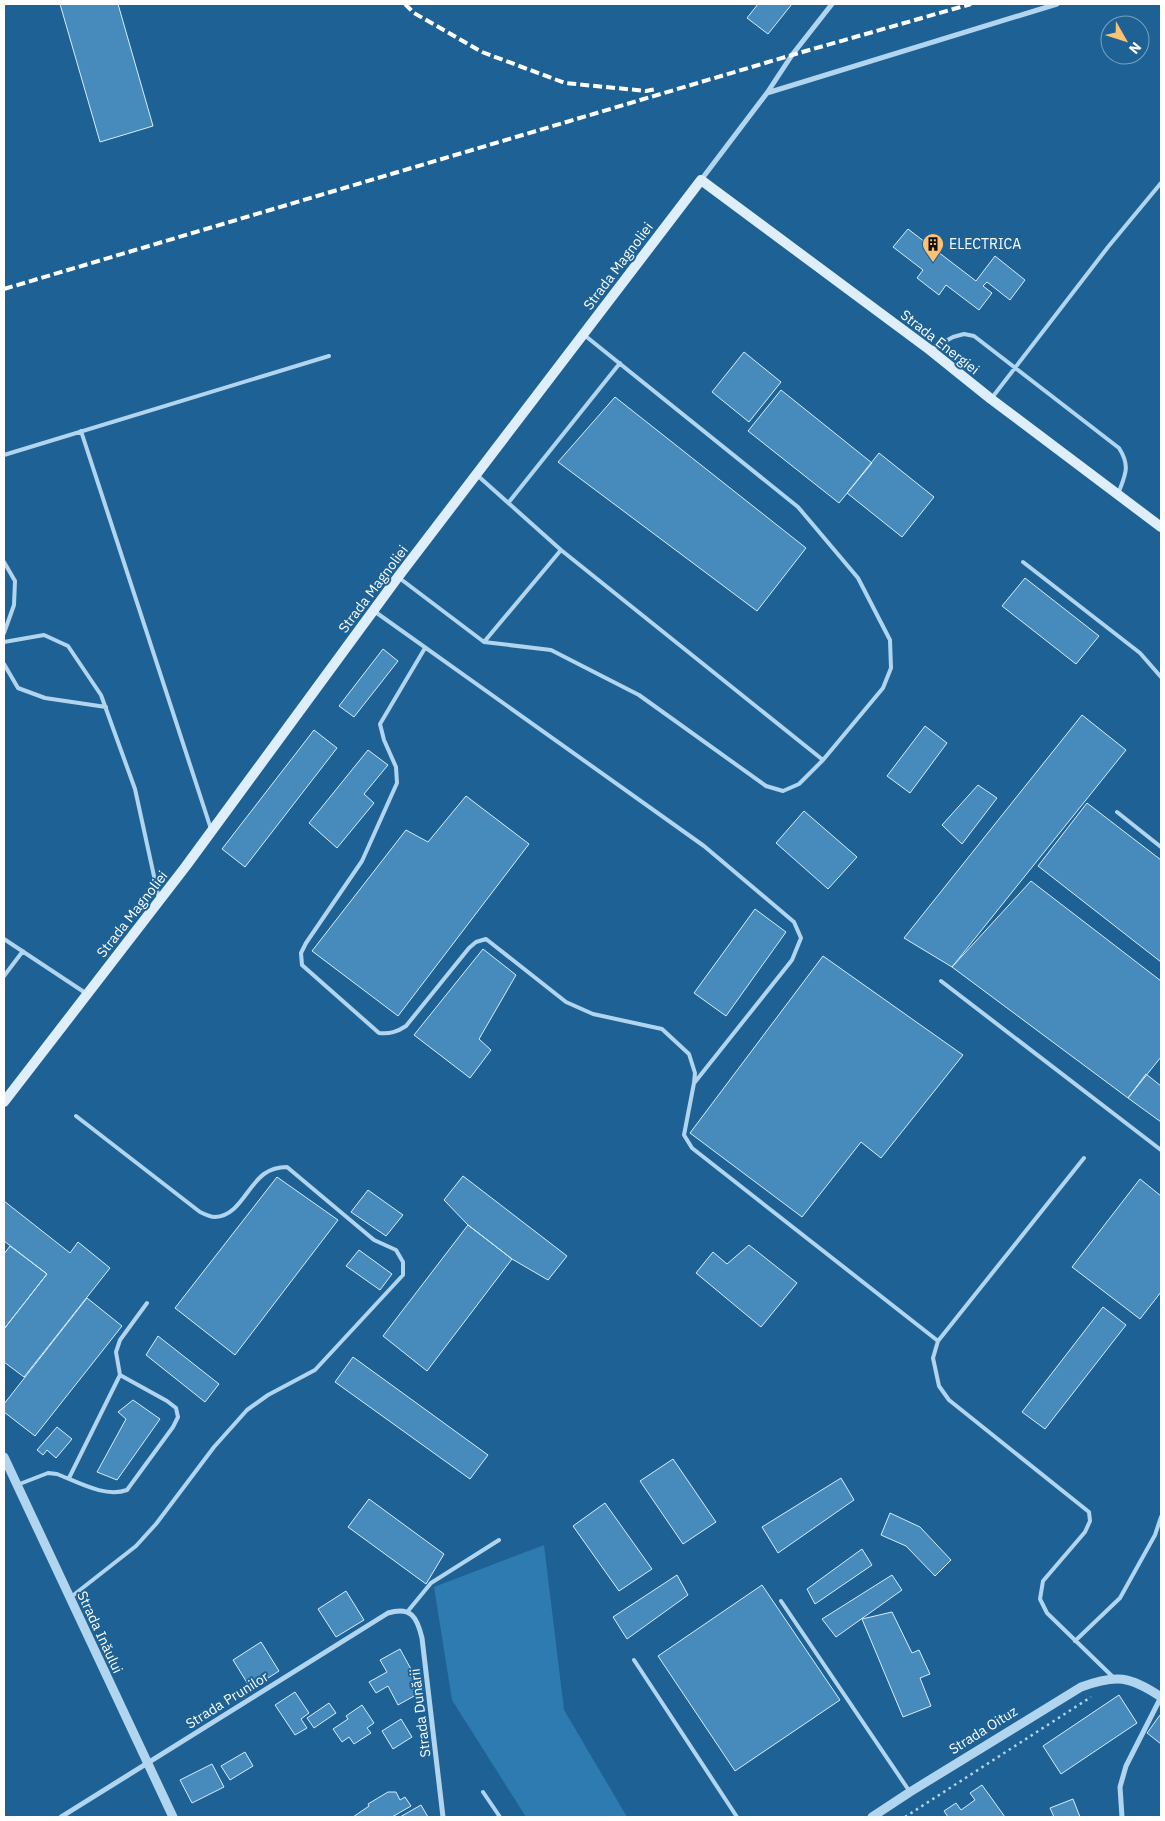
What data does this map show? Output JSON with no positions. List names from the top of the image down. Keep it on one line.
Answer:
{"streets":{"main road":["Strada Magnoliei","Strada Energiei"],"street":["Strada Inăului","Strada Prunilor","Strada Dunării","Strada Oituz"]},"crossings":[["Strada Magnoliei","Strada Energiei"],["Strada Inăului","Strada Prunilor"],["Strada Prunilor","Strada Dunării"]],"places":{"building":["ELECTRICA"]},"north":"bottom right"}
